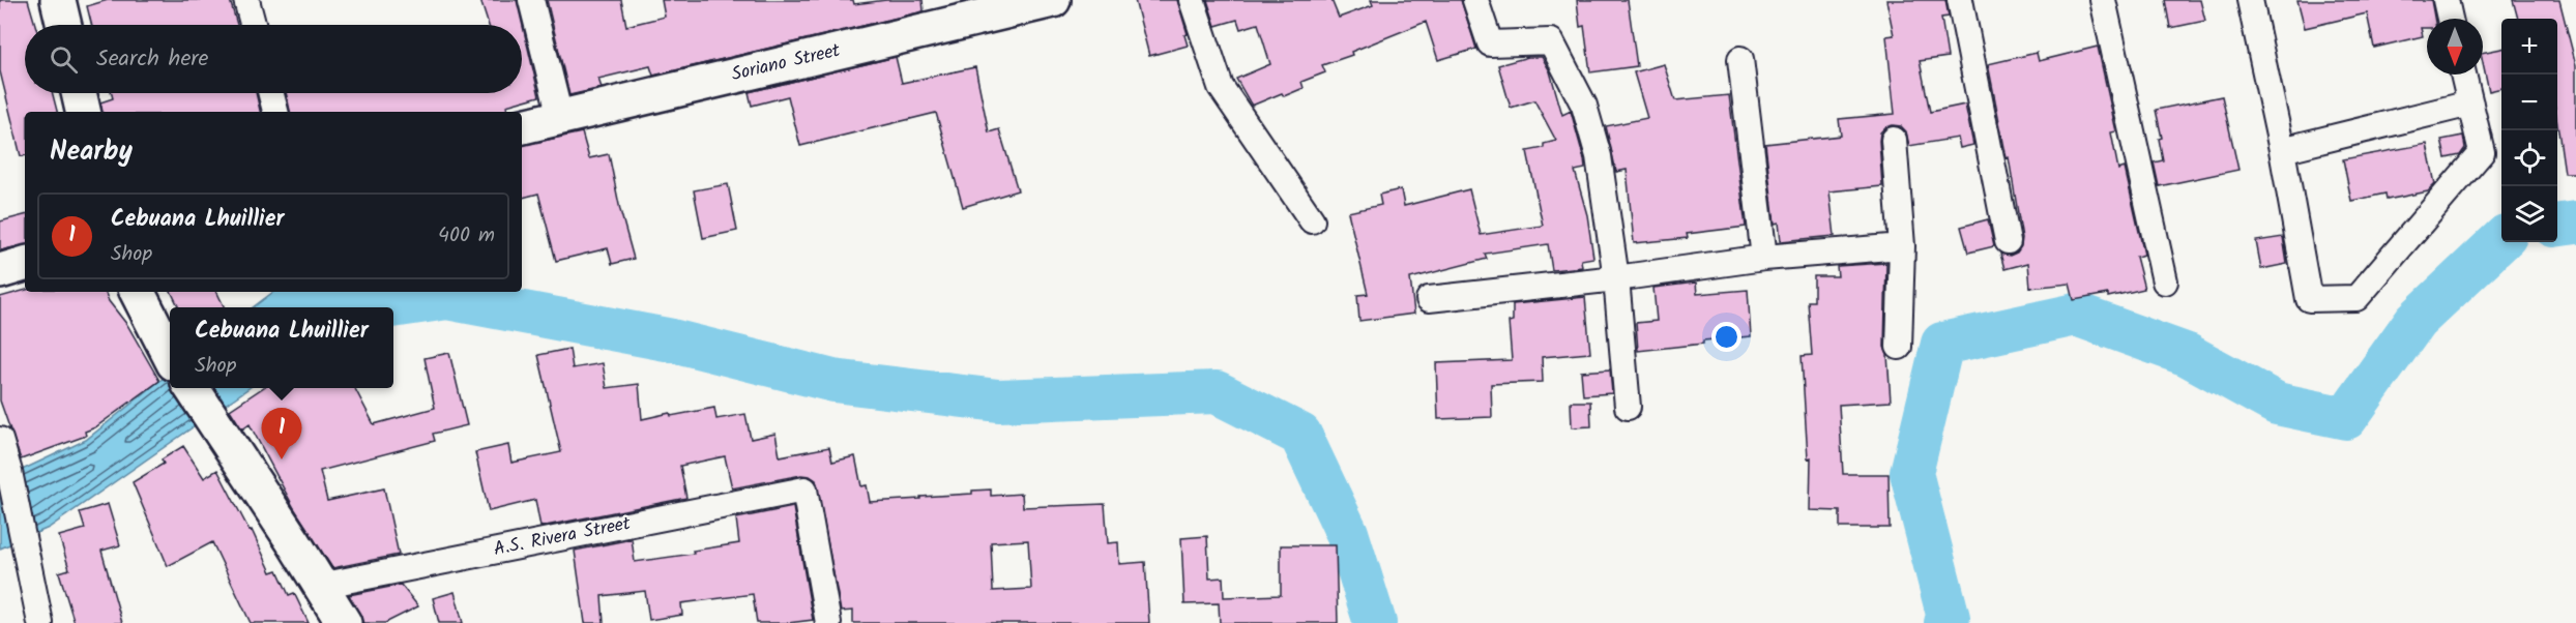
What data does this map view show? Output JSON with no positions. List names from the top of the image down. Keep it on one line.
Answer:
{"streets":{"main road":["Soriano Street"],"street":["A.S. Rivera Street"]},"north":"bottom","page":{"map_buttons":["+","−"],"search":"Search here","heading":"Nearby","list":[{"mark":"1","name":"Cebuana Lhuillier","note":"Shop","value":"400 m"}],"popup":["Cebuana Lhuillier","Shop"],"pins":"1"}}
